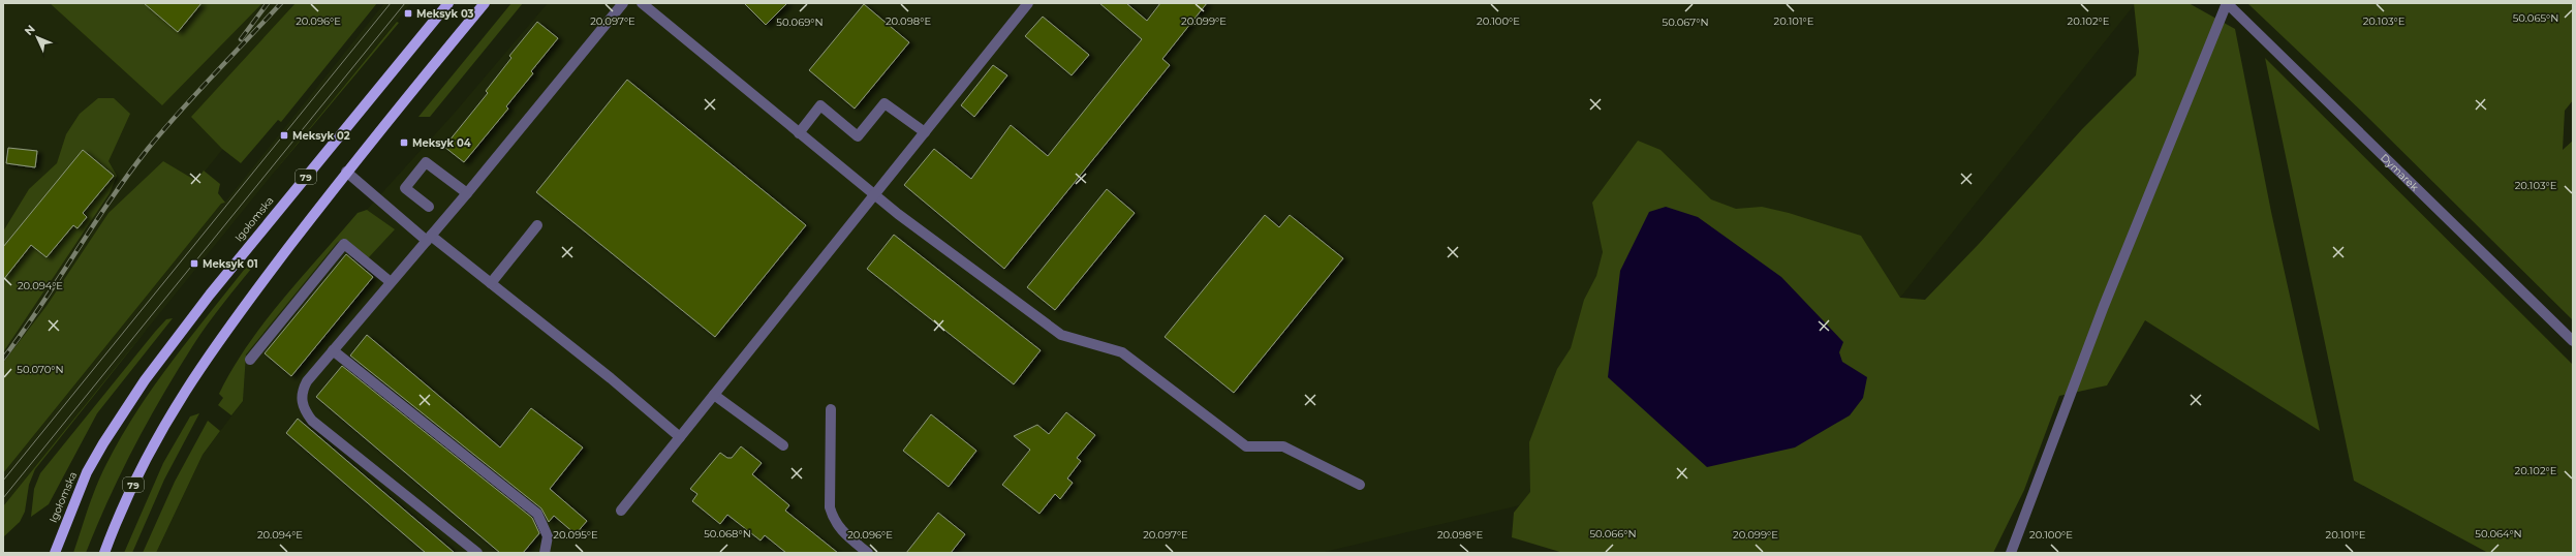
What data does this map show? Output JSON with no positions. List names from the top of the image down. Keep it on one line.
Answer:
{"streets":{"main road":["79","Igołomska"],"street":["Dymarek"]},"places":{"transit":["Meksyk 03","Meksyk 02","Meksyk 04","Meksyk 01"]},"north":"top left","coordinates":["50.065°N","20.096°E","20.097°E","20.098°E","20.099°E","20.100°E","20.101°E","20.102°E","20.103°E","50.069°N","50.067°N","20.094°E","50.070°N","50.068°N","50.066°N","50.064°N","20.095°E"]}
